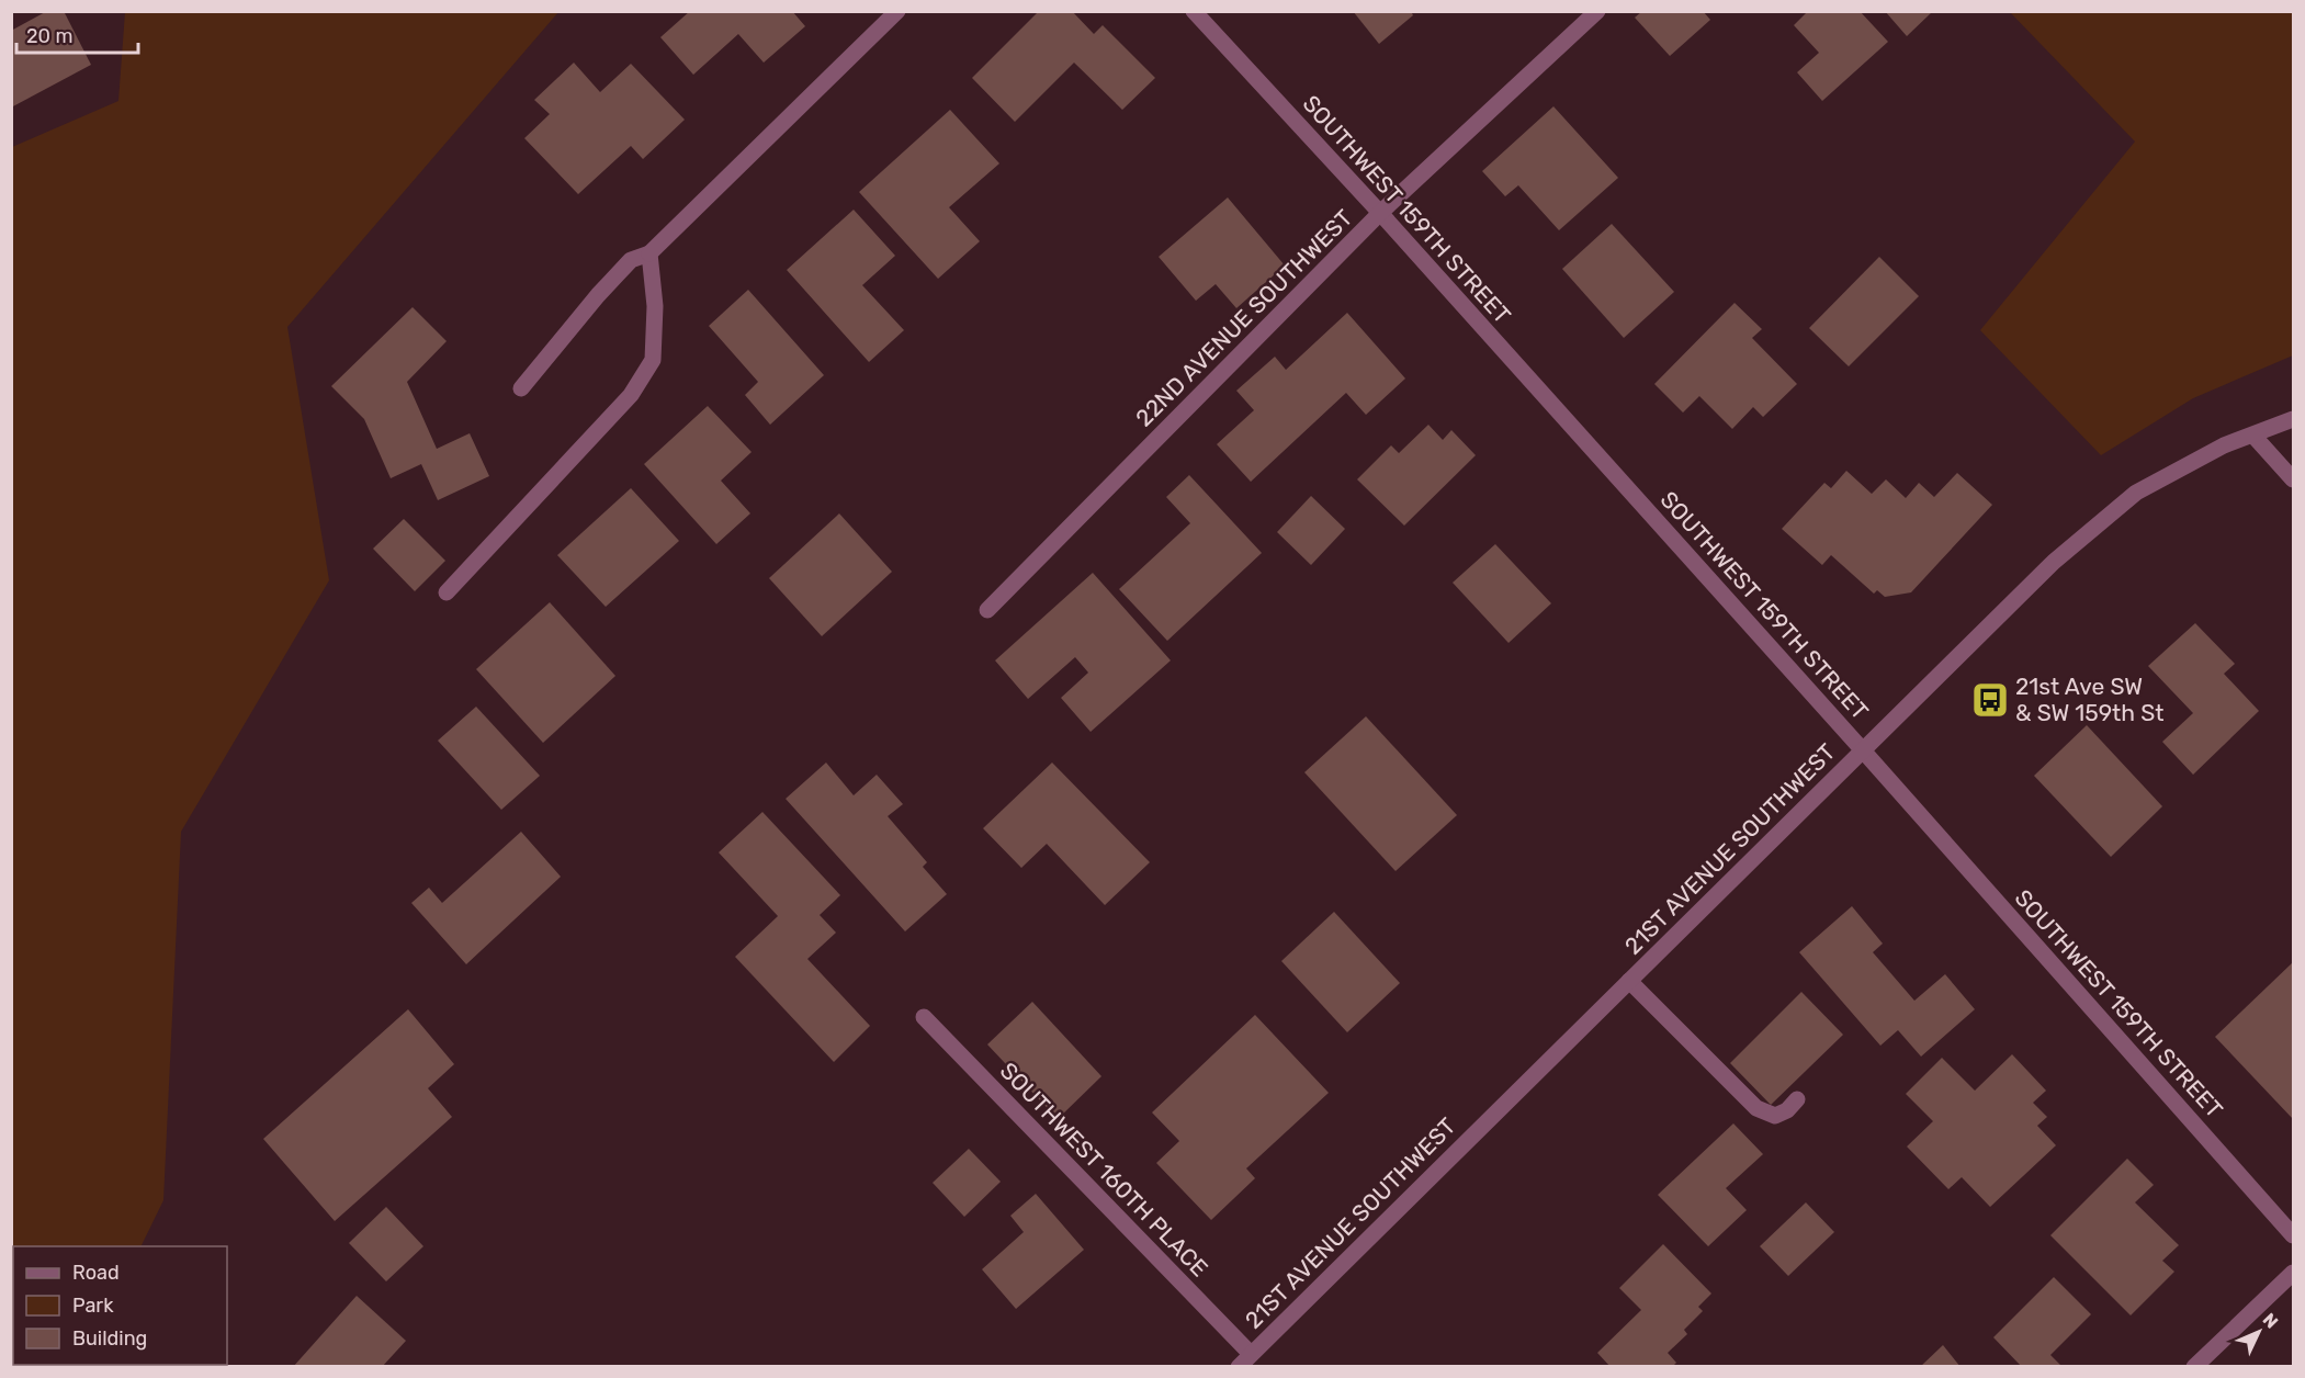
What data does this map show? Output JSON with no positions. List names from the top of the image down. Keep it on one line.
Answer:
{"streets":{"street":["SOUTHWEST 159TH STREET","22ND AVENUE SOUTHWEST","21ST AVENUE SOUTHWEST","SOUTHWEST 160TH PLACE"]},"crossings":[["SOUTHWEST 159TH STREET","22ND AVENUE SOUTHWEST"],["SOUTHWEST 159TH STREET","21ST AVENUE SOUTHWEST"],["21ST AVENUE SOUTHWEST","SOUTHWEST 160TH PLACE"]],"places":{"bus stop":["21st Ave SW & SW 159th St"]},"legend":["Road","Park","Building"],"scale_bar":"20 m","north":"top right"}
